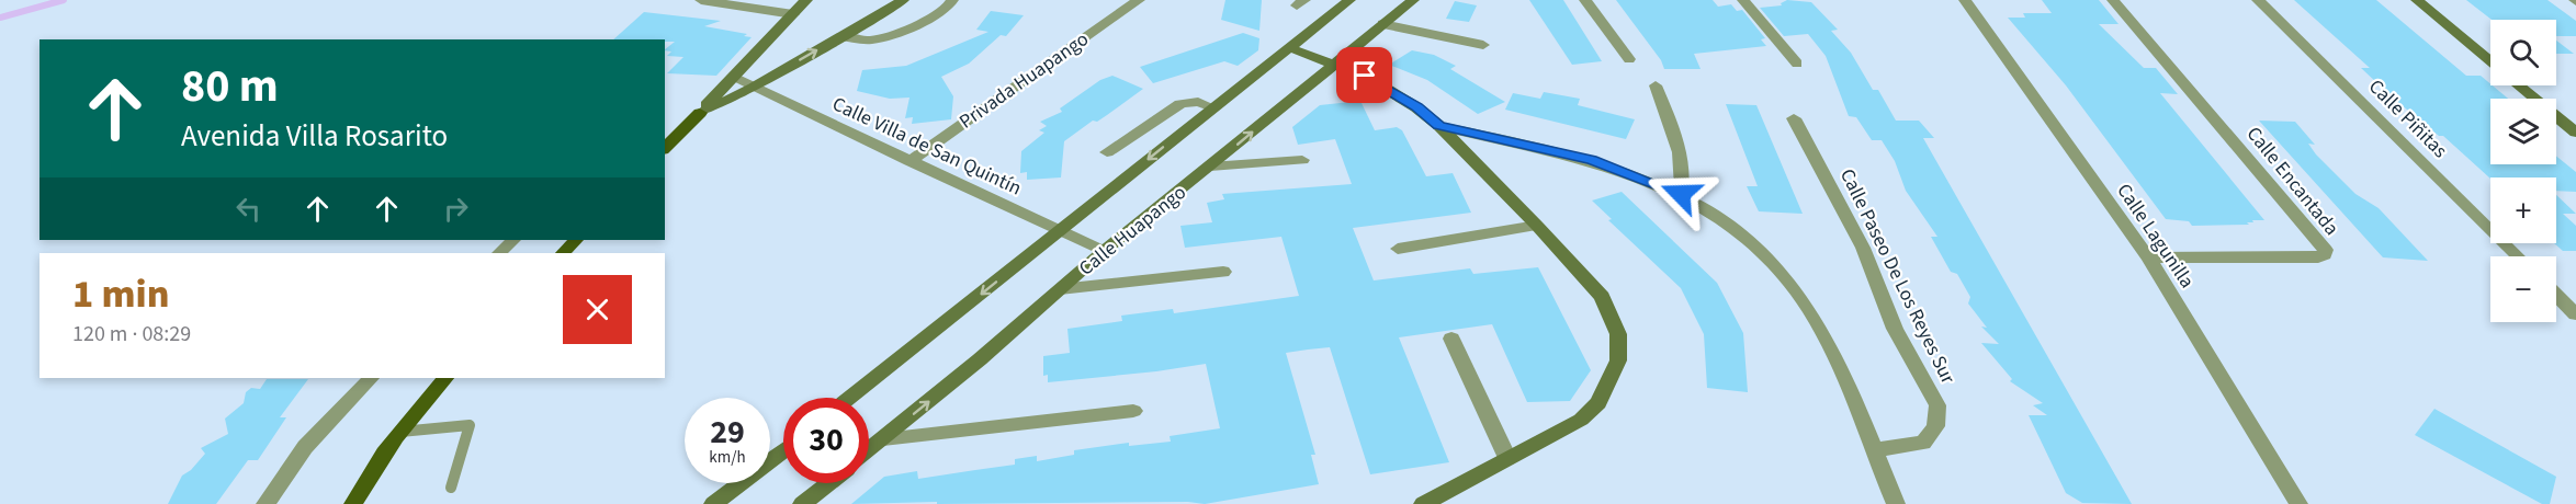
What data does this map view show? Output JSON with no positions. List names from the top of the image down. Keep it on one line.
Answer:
{"streets":{"main road":["Calle Huapango"],"street":["Privada Huapango","Calle Piñitas","Calle Villa de San Quintín","Calle Encantada","Calle Lagunilla","Calle Paseo De Los Reyes Sur"]},"crossings":[["Privada Huapango","Calle Villa de San Quintín"],["Calle Villa de San Quintín","Calle Huapango"],["Calle Encantada","Calle Lagunilla"]],"page":{"map_buttons":["+","−"],"turn":["80 m","Avenida Villa Rosarito"],"heading":["1 min","120 m · 08:29"],"speed":"29 km/h","limit":"30"}}
